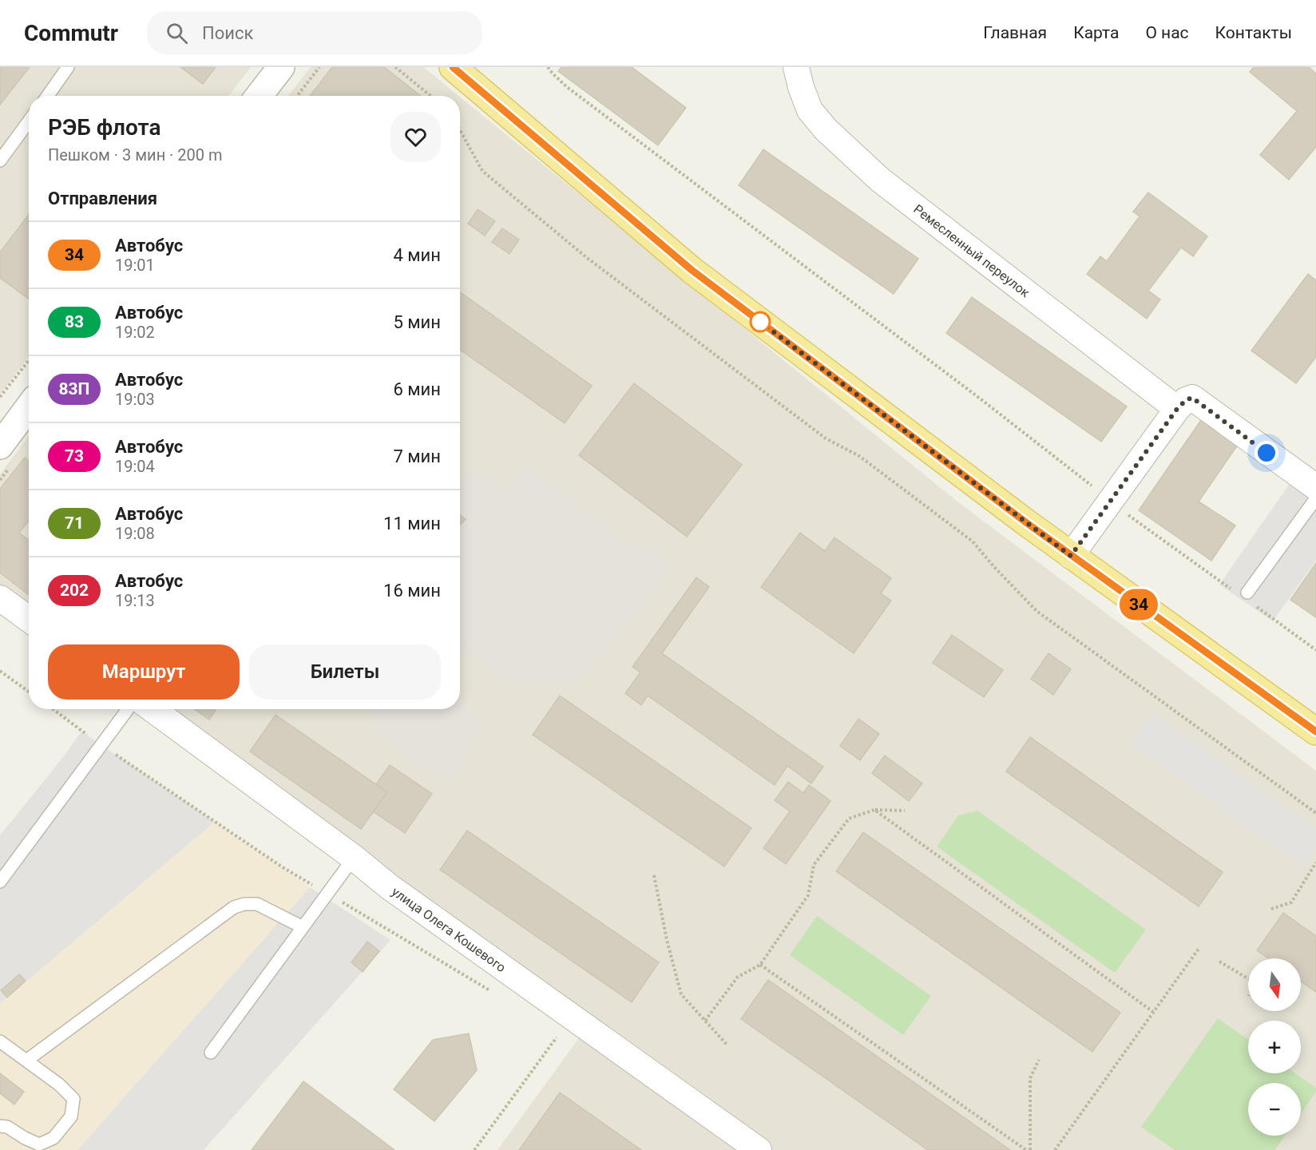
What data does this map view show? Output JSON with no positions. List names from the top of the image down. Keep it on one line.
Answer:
{"streets":{"street":["Ремесленный переулок","улица Олега Кошевого"]},"lines":["bus line 34"],"north":"bottom","page":{"header":"Commutr","search":"Поиск","nav":["Главная","Карта","О нас","Контакты"],"on_map":"34","heading":[["РЭБ флота","Пешком · 3 мин · 200 m"],"Отправления"],"list":[{"mark":"34","name":"Автобус","note":"19:01","value":"4 мин"},{"mark":"83","name":"Автобус","note":"19:02","value":"5 мин"},{"mark":"83П","name":"Автобус","note":"19:03","value":"6 мин"},{"mark":"73","name":"Автобус","note":"19:04","value":"7 мин"},{"mark":"71","name":"Автобус","note":"19:08","value":"11 мин"},{"mark":"202","name":"Автобус","note":"19:13","value":"16 мин"}],"buttons":["Маршрут","Билеты"],"map_buttons":["+","−"]}}
